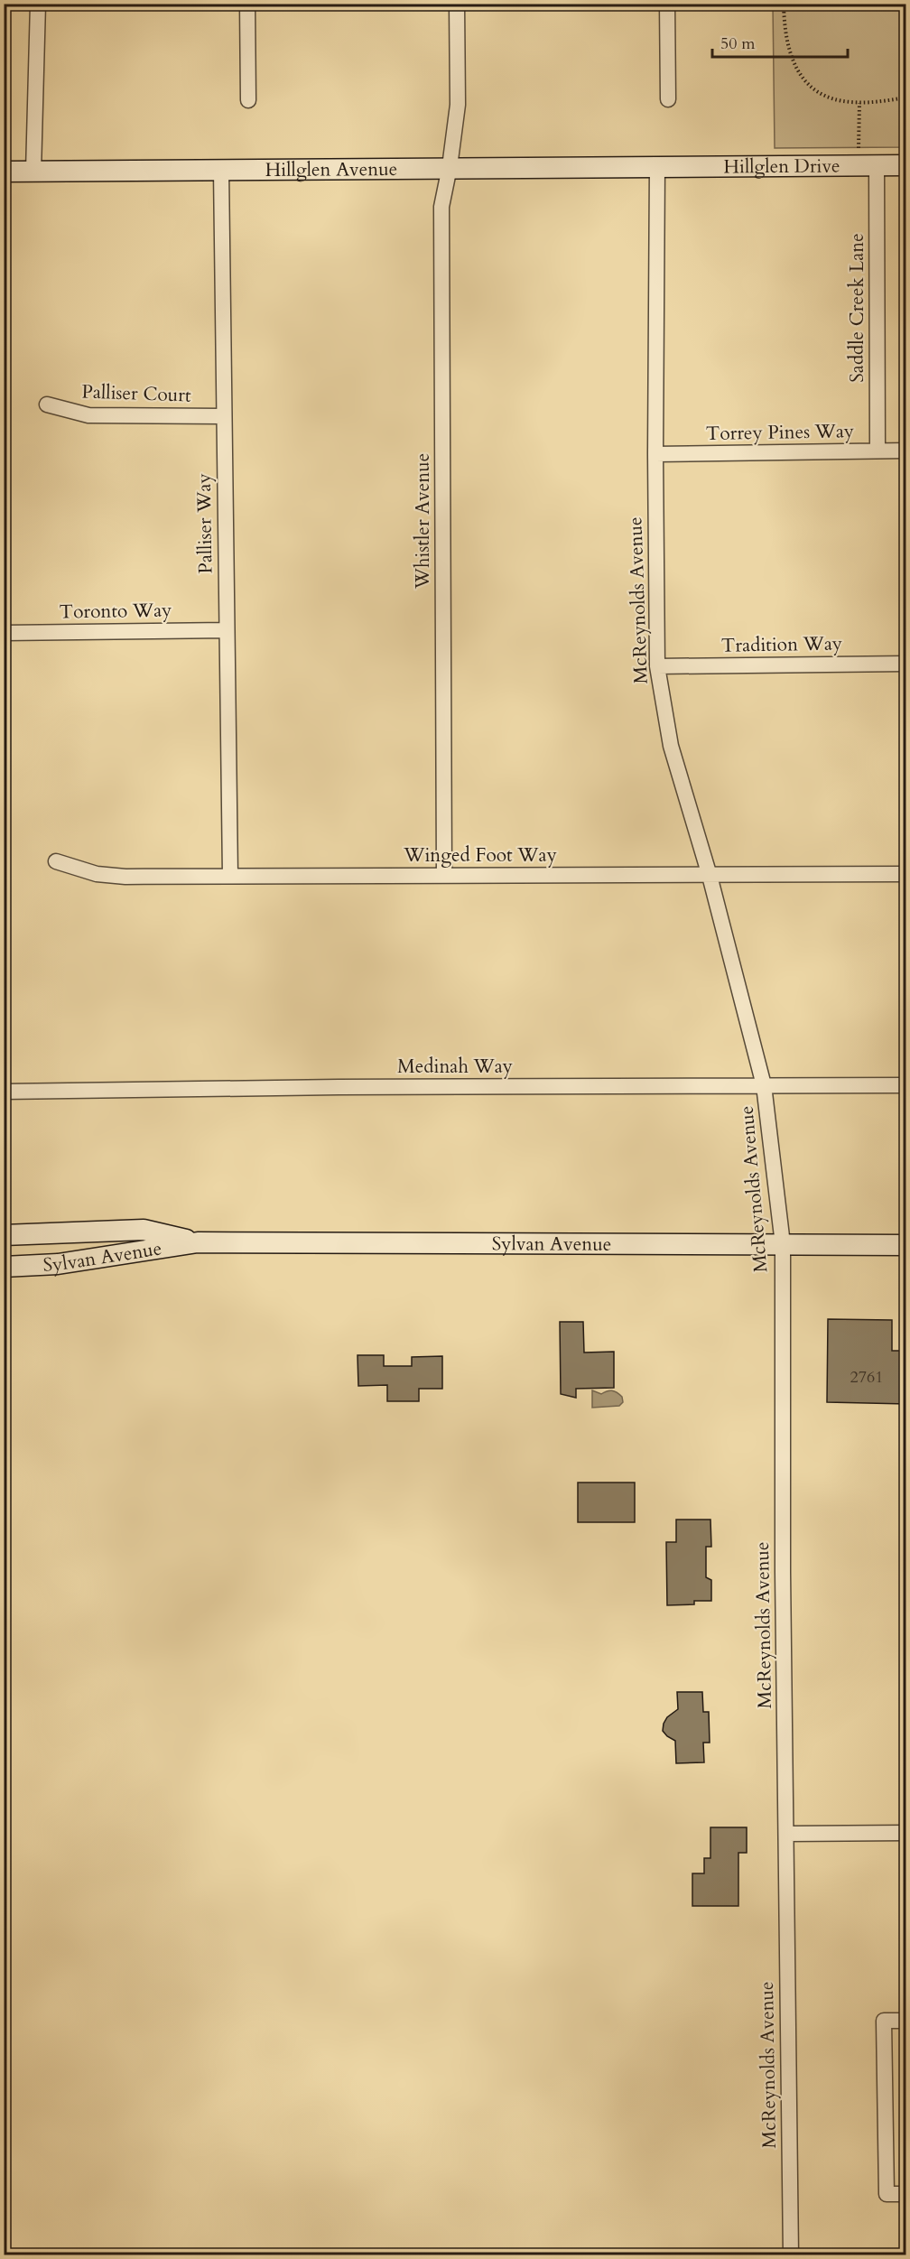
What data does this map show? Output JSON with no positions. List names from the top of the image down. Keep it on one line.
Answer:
{"streets":{"main road":["Hillglen Drive","Hillglen Avenue","Sylvan Avenue"],"street":["Saddle Creek Lane","Palliser Court","Torrey Pines Way","Whistler Avenue","Palliser Way","McReynolds Avenue","Toronto Way","Tradition Way","Winged Foot Way","Medinah Way"]},"crossings":[["Hillglen Drive","Hillglen Avenue"],["Hillglen Drive","Saddle Creek Lane"],["Hillglen Drive","McReynolds Avenue"],["Hillglen Avenue","Whistler Avenue"],["Hillglen Avenue","Palliser Way"],["Hillglen Avenue","McReynolds Avenue"],["Saddle Creek Lane","Torrey Pines Way"],["Palliser Court","Palliser Way"],["Torrey Pines Way","McReynolds Avenue"],["Whistler Avenue","Winged Foot Way"],["Palliser Way","Toronto Way"],["Palliser Way","Winged Foot Way"],["McReynolds Avenue","Tradition Way"],["McReynolds Avenue","Winged Foot Way"],["McReynolds Avenue","Medinah Way"],["McReynolds Avenue","Sylvan Avenue"]],"house_numbers":["2761"],"scale_bar":"50 m"}
